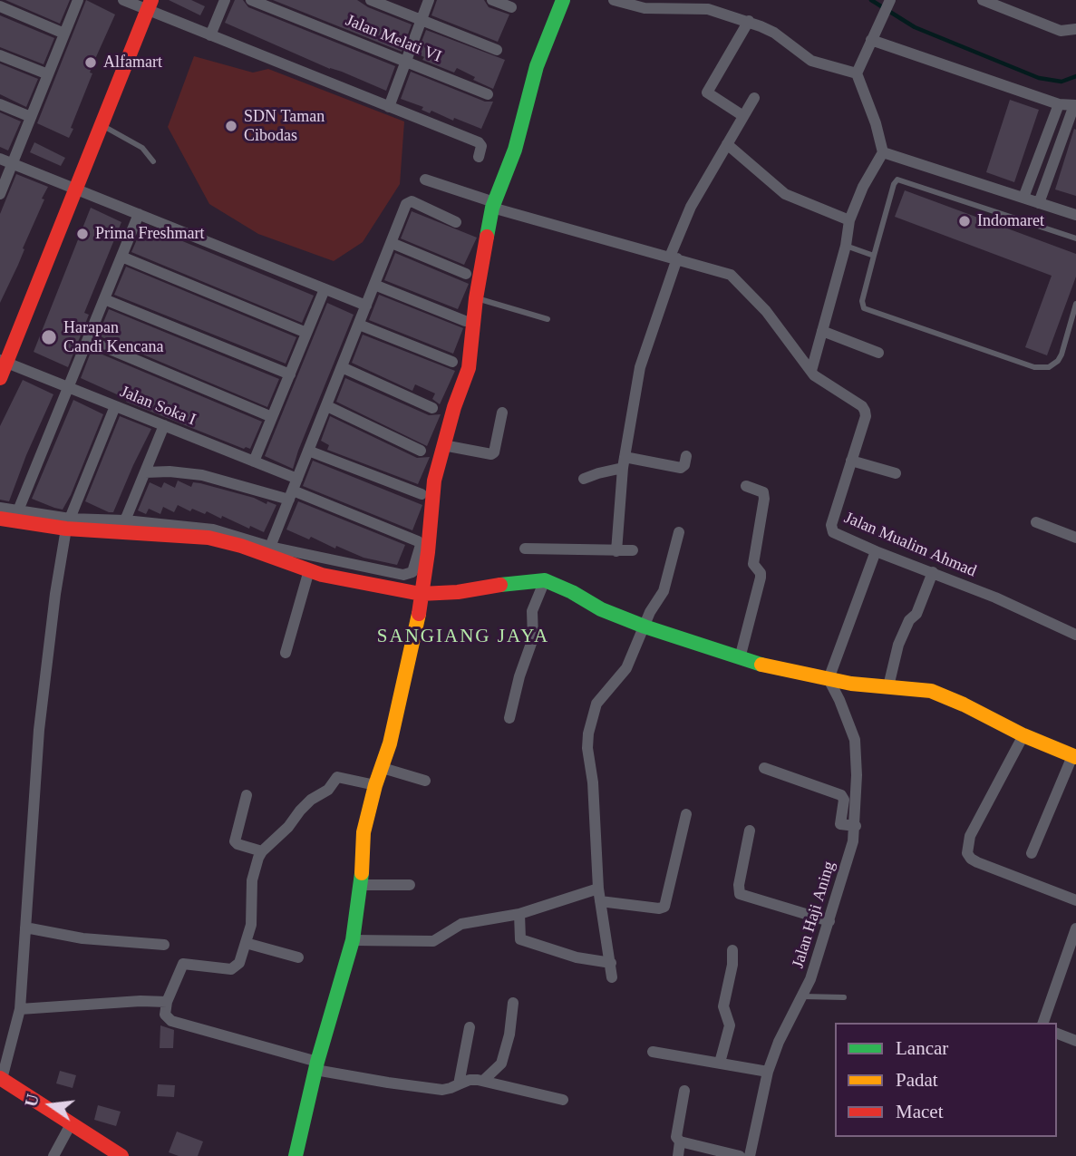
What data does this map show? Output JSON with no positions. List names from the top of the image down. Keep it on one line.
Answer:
{"streets":{"street":["Jalan Melati VI","Jalan Soka I","Jalan Mualim Ahmad","Jalan Haji Aning"]},"districts":["SANGIANG JAYA"],"places":["Alfamart","SDN Taman Cibodas","Indomaret","Prima Freshmart","Harapan Candi Kencana"],"legend":["Lancar","Padat","Macet"],"north":"left"}
